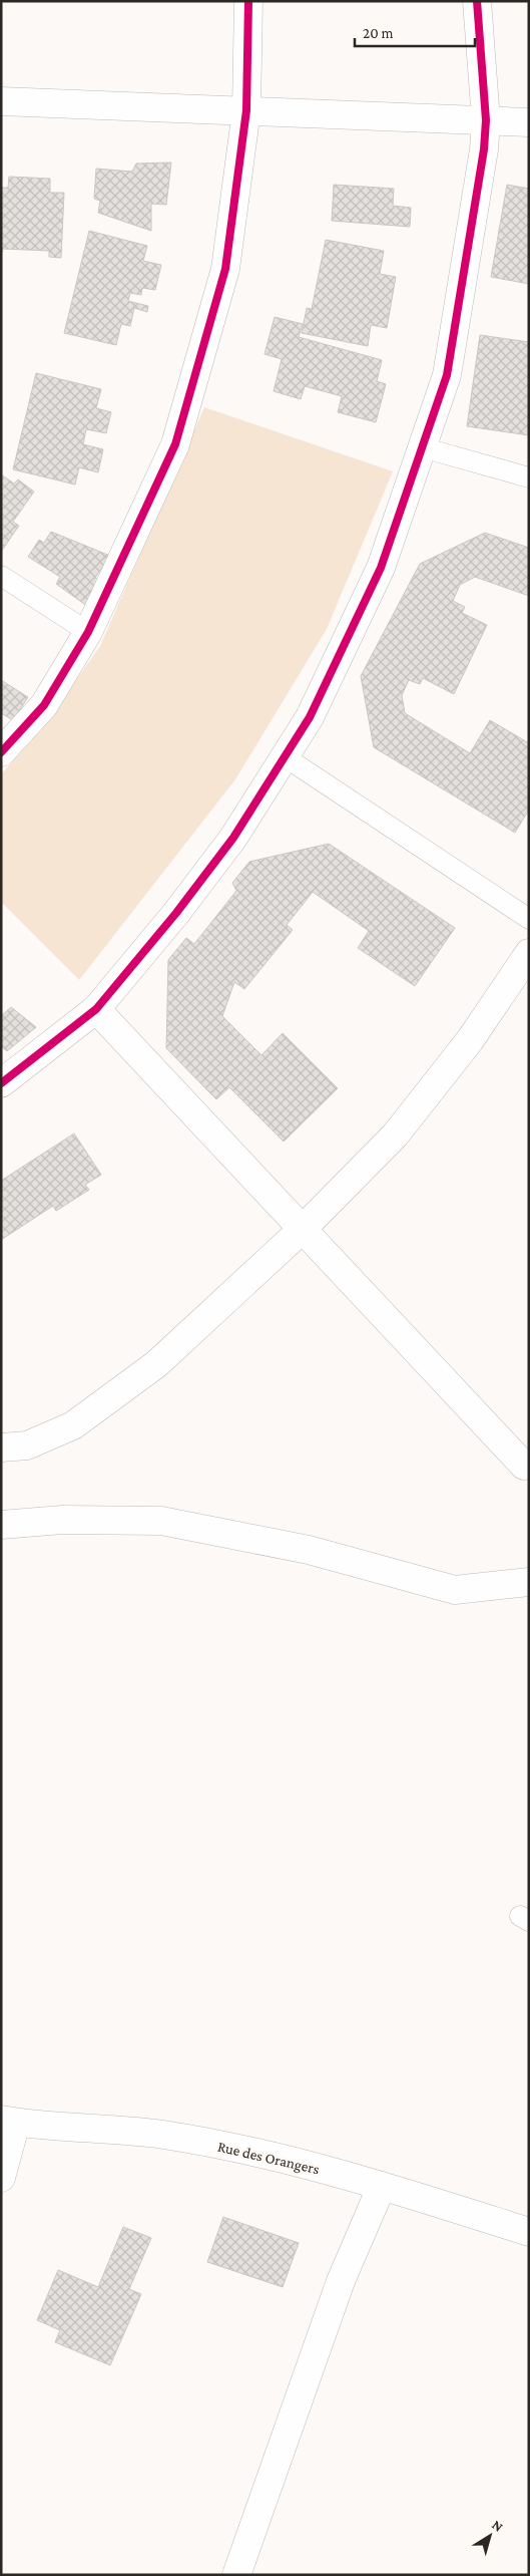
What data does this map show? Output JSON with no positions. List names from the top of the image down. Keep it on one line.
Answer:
{"streets":{"street":["Rue des Orangers"]},"scale_bar":"20 m","north":"top right"}
